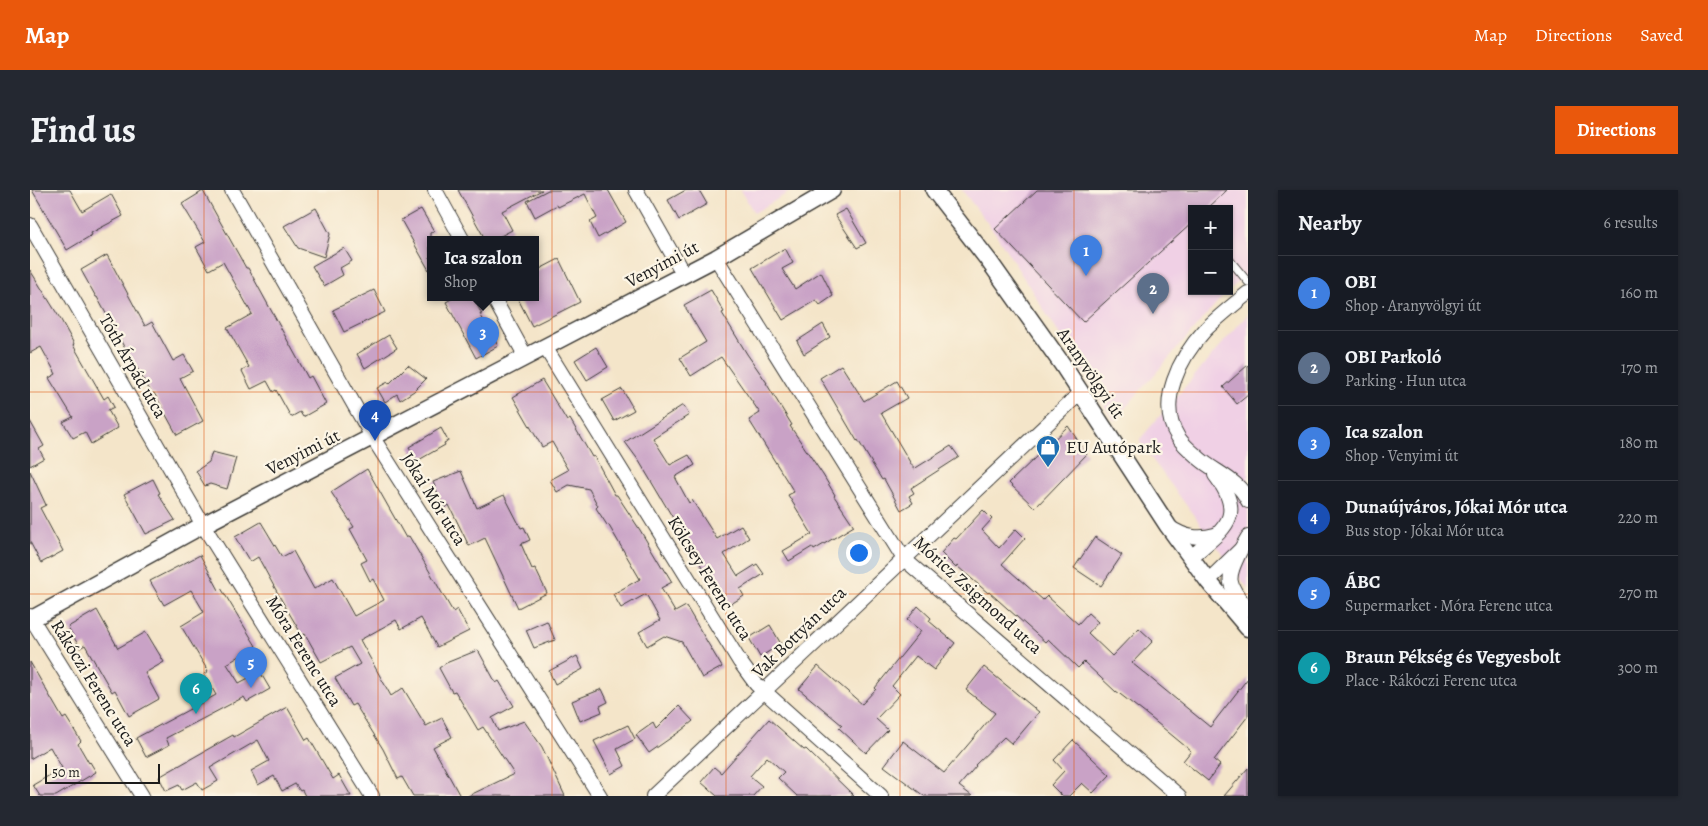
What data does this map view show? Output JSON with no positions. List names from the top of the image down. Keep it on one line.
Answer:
{"streets":{"street":["Venyimi út","Tóth Árpád utca","Aranyvölgyi út","Jókai Mór utca","Kölcsey Ferenc utca","Móricz Zsigmond utca","Vak Bottyán utca","Móra Ferenc utca","Rákóczi Ferenc utca"]},"crossings":[["Venyimi út","Tóth Árpád utca"],["Venyimi út","Jókai Mór utca"],["Venyimi út","Kölcsey Ferenc utca"],["Venyimi út","Móricz Zsigmond utca"],["Venyimi út","Móra Ferenc utca"],["Venyimi út","Rákóczi Ferenc utca"],["Tóth Árpád utca","Móra Ferenc utca"],["Aranyvölgyi út","Vak Bottyán utca"],["Kölcsey Ferenc utca","Vak Bottyán utca"],["Móricz Zsigmond utca","Vak Bottyán utca"]],"places":{"shop":["EU Autópark"]},"scale_bar":"50 m","page":{"header":"Map","nav":["Map","Directions","Saved"],"title":"Find us","buttons":"Directions","heading":["Nearby","6 results"],"map_buttons":["+","−"],"pins":["1","2","3","4","5","6"],"popup":["Ica szalon","Shop"],"list":[{"mark":"1","name":"OBI","note":"Shop · Aranyvölgyi út","value":"160 m"},{"mark":"2","name":"OBI Parkoló","note":"Parking · Hun utca","value":"170 m"},{"mark":"3","name":"Ica szalon","note":"Shop · Venyimi út","value":"180 m"},{"mark":"4","name":"Dunaújváros, Jókai Mór utca","note":"Bus stop · Jókai Mór utca","value":"220 m"},{"mark":"5","name":"ÁBC","note":"Supermarket · Móra Ferenc utca","value":"270 m"},{"mark":"6","name":"Braun Pékség és Vegyesbolt","note":"Place · Rákóczi Ferenc utca","value":"300 m"}],"scale":"50 m"}}
